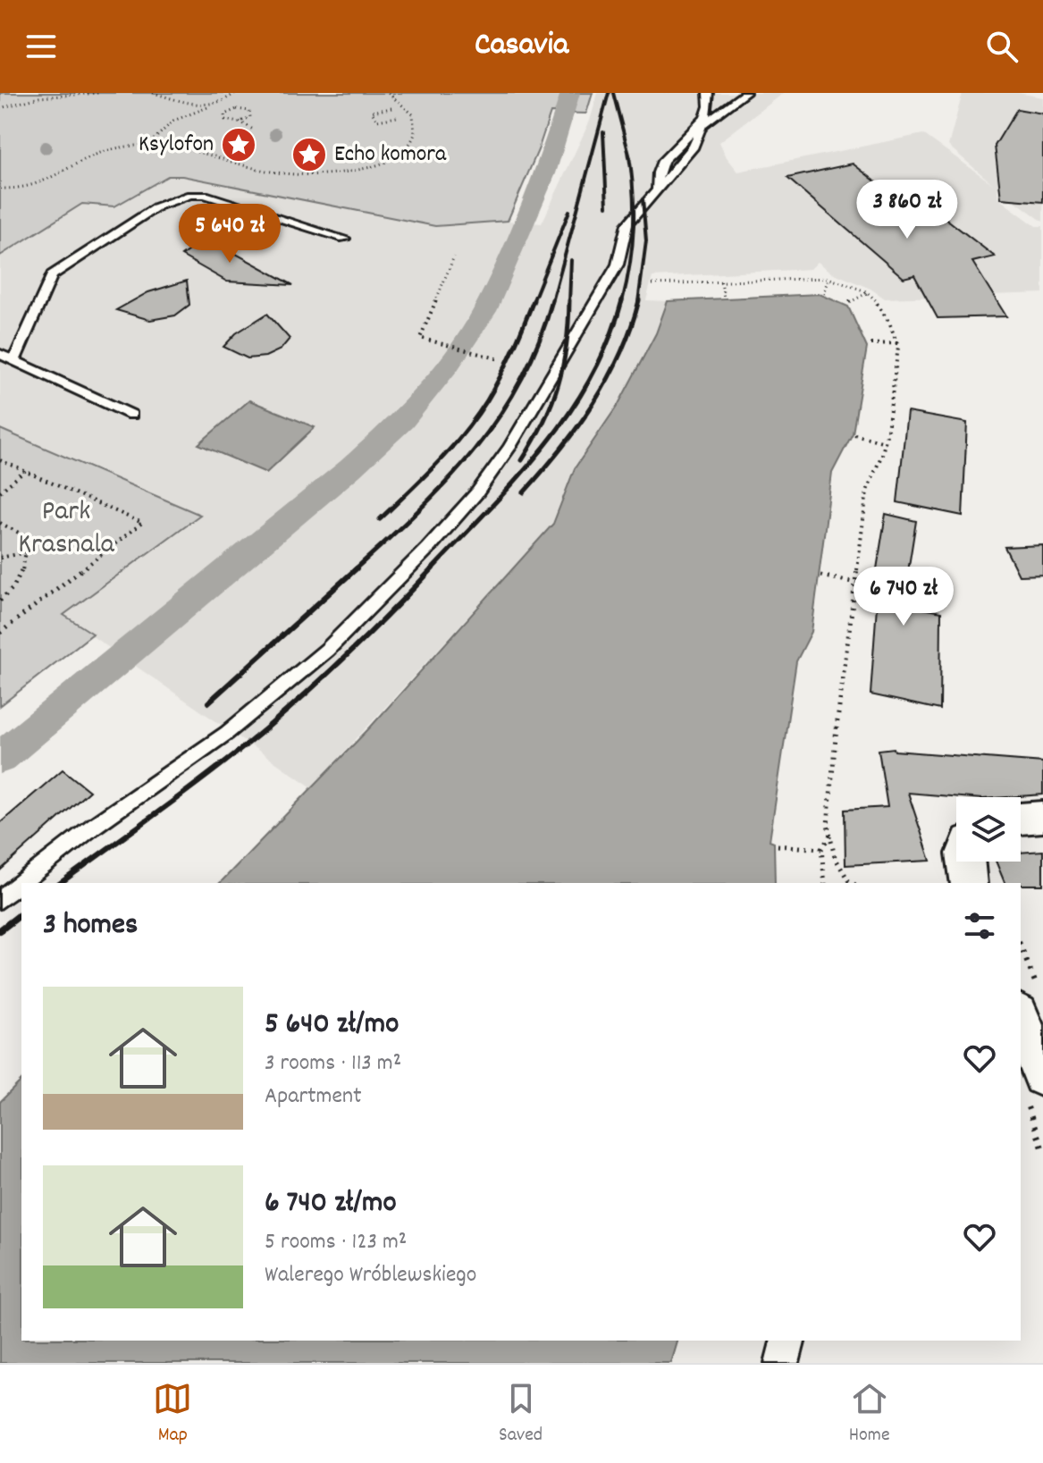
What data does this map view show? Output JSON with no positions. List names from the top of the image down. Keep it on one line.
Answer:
{"parks":["Park Krasnala"],"places":{"place":["Ksylofon","Echo komora"]},"page":{"header":"Casavia","price":["3 860 zł","5 640 zł","6 740 zł"],"heading":"3 homes","list":[{"name":"5 640 zł/mo","note":"3 rooms · 113 m² · Apartment"},{"name":"6 740 zł/mo","note":"5 rooms · 123 m² · Walerego Wróblewskiego"}],"tabs":["Map","Saved","Home"]}}
